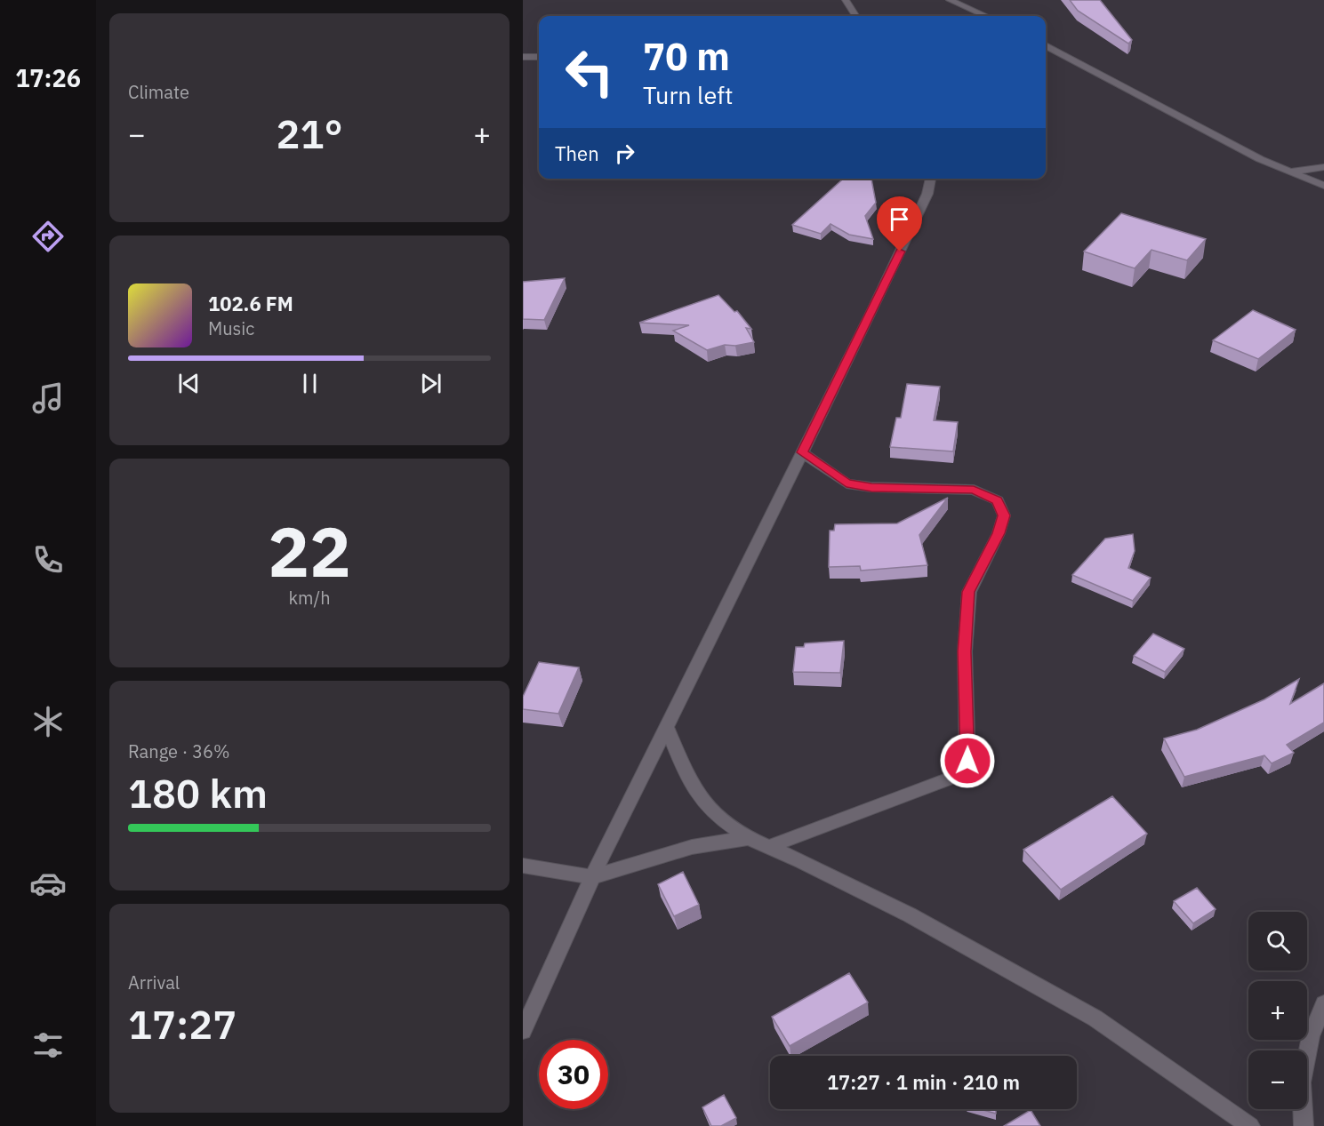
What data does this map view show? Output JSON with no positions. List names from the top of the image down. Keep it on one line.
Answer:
{"page":{"tabs":"17:26","tile":["Climate",["22","km/h"],["Range · 36%","180 km"],["Arrival","17:27"]],"turn":["70 m","Turn left"],"heat":["−","21°","+"],"then":"Then","song":["102.6 FM","Music"],"map_buttons":["+","−"],"limit":"30","trip":"17:27 · 1 min · 210 m"}}
